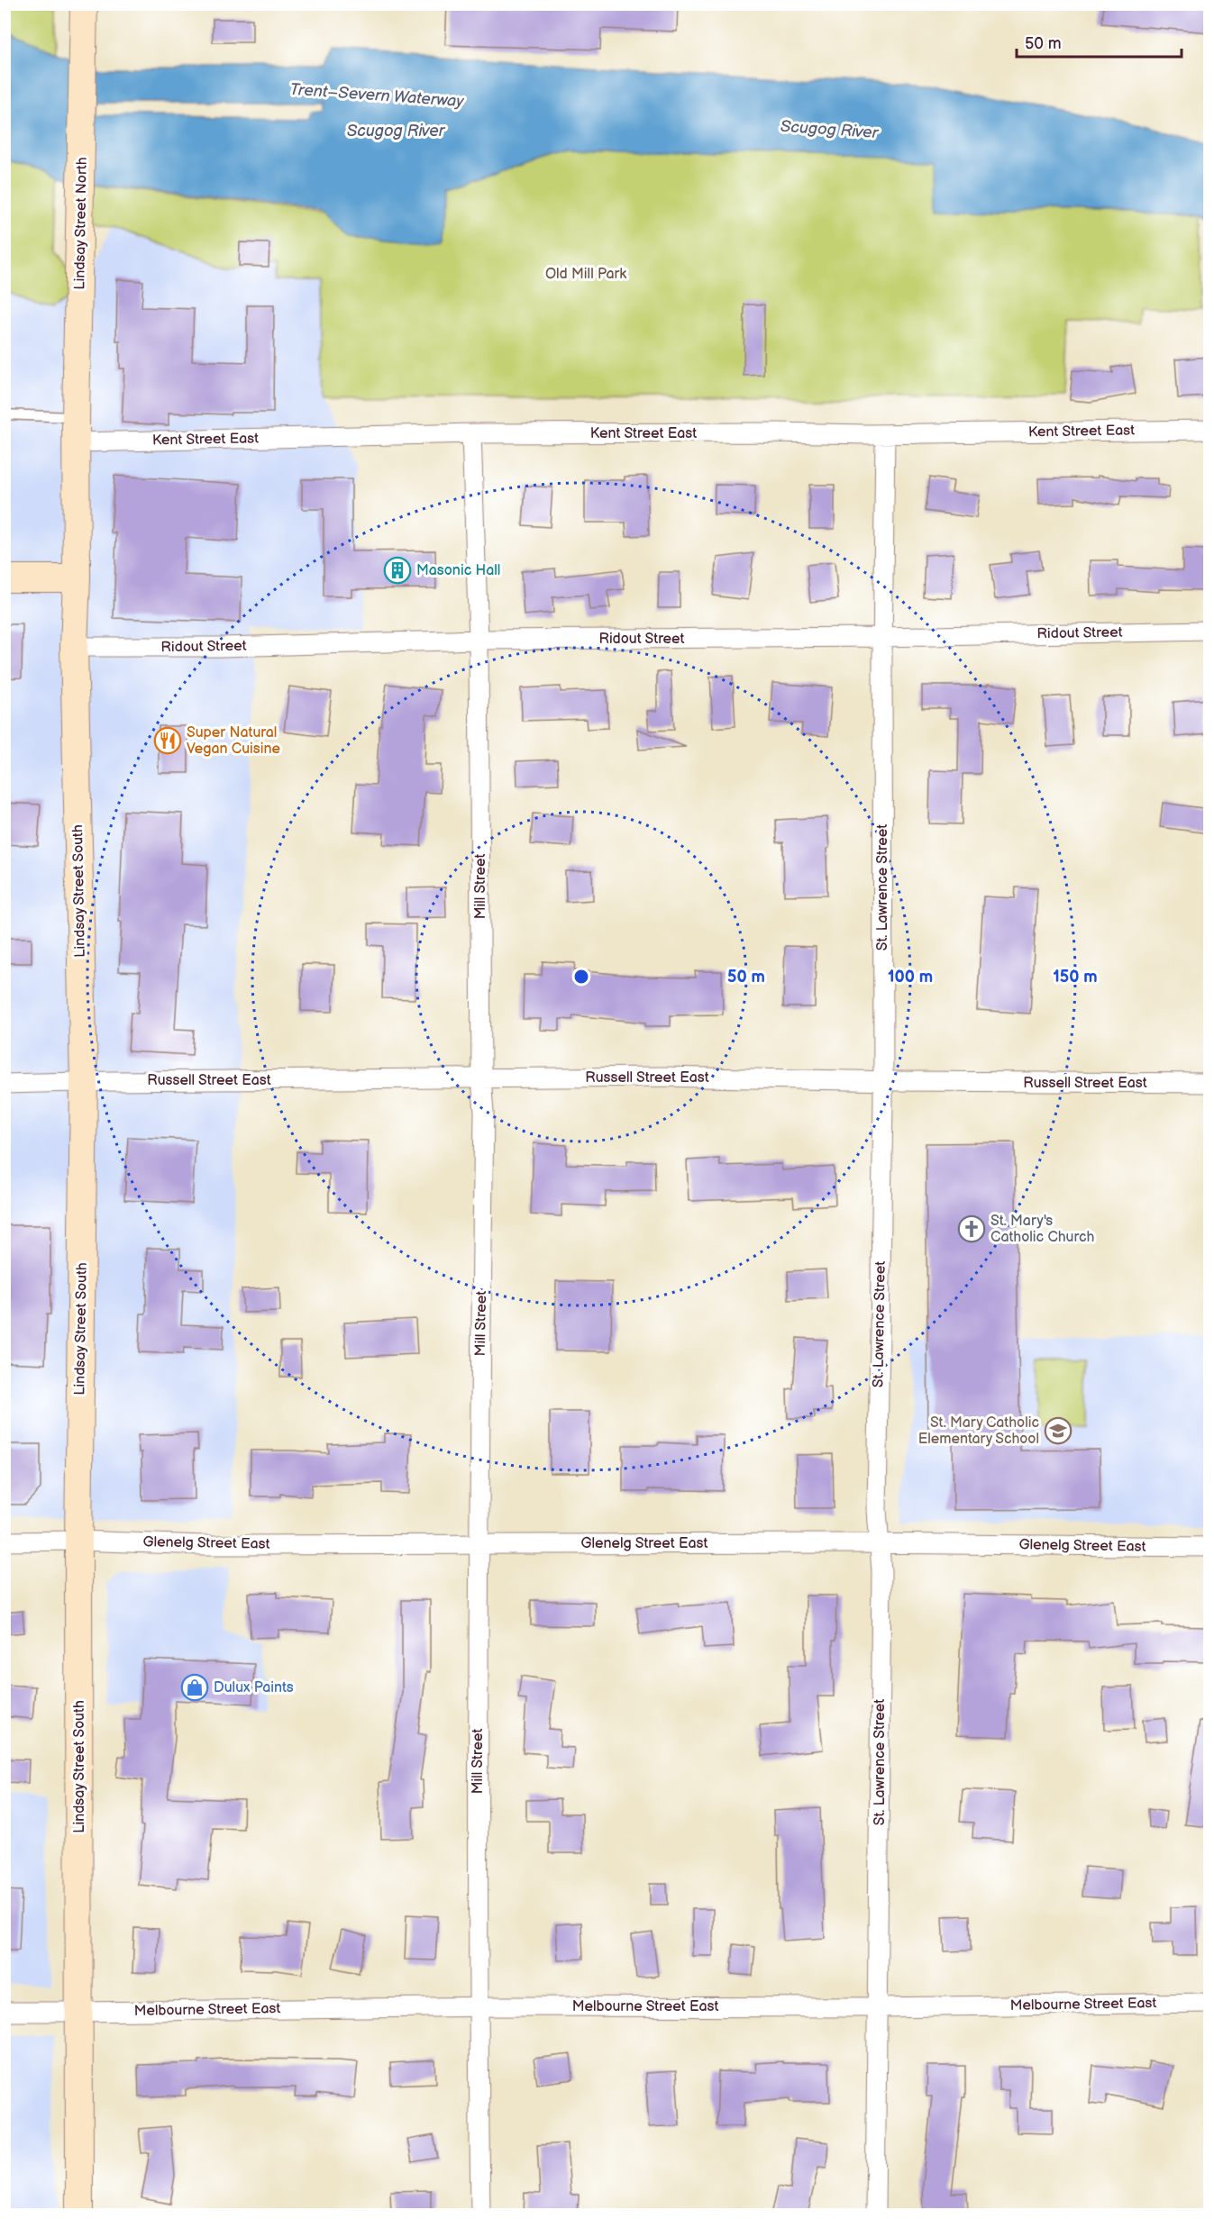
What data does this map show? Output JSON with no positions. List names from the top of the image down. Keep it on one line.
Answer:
{"streets":{"main road":["Lindsay Street North","Lindsay Street South"],"street":["Kent Street East","Ridout Street","Mill Street","St. Lawrence Street","Russell Street East","Glenelg Street East","Melbourne Street East"]},"crossings":[["Lindsay Street North","Kent Street East"],["Lindsay Street North","Lindsay Street South"],["Kent Street East","Mill Street"],["Kent Street East","St. Lawrence Street"],["Kent Street East","Lindsay Street South"],["Ridout Street","Mill Street"],["Ridout Street","St. Lawrence Street"],["Ridout Street","Lindsay Street South"],["Mill Street","Russell Street East"],["Mill Street","Glenelg Street East"],["Mill Street","Melbourne Street East"],["St. Lawrence Street","Russell Street East"],["St. Lawrence Street","Glenelg Street East"],["St. Lawrence Street","Melbourne Street East"],["Lindsay Street South","Russell Street East"],["Lindsay Street South","Glenelg Street East"],["Lindsay Street South","Melbourne Street East"]],"water":["Trent–Severn Waterway","Scugog River"],"parks":["Old Mill Park"],"places":{"building":["Masonic Hall"],"restaurant":["Super Natural Vegan Cuisine"],"church":["St. Mary's Catholic Church"],"school or university":["St. Mary Catholic Elementary School"],"shop":["Dulux Paints"]},"scale_bar":"50 m","rings":["50 m","100 m","150 m"]}
